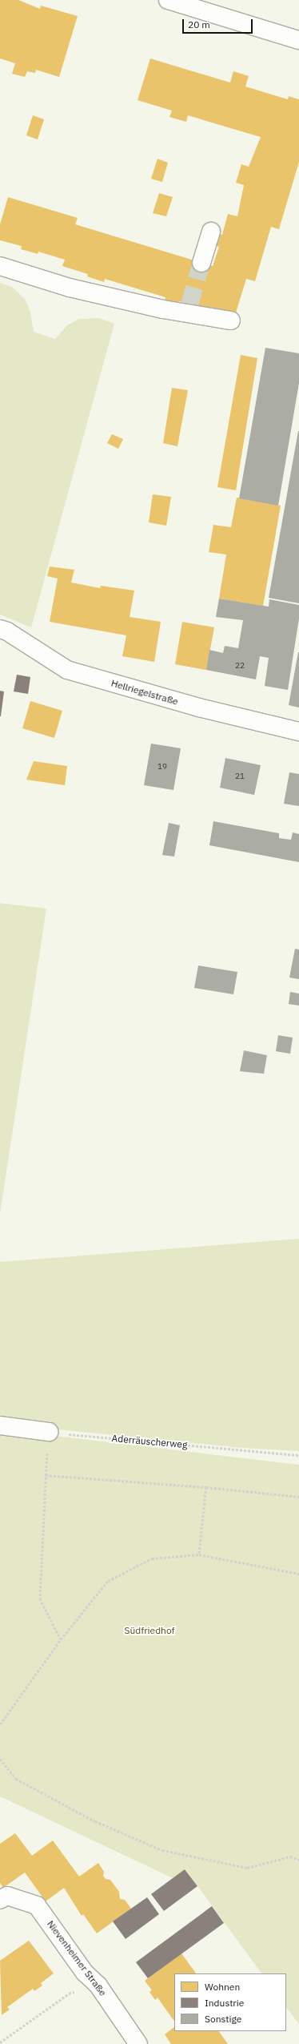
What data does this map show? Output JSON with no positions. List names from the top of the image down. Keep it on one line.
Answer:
{"streets":{"street":["Hellriegelstraße","Nievenheimer Straße"],"path":["Aderräuscherweg"]},"parks":["Südfriedhof"],"house_numbers":["22","19","21"],"legend":["Wohnen","Industrie","Sonstige"],"scale_bar":"20 m"}
